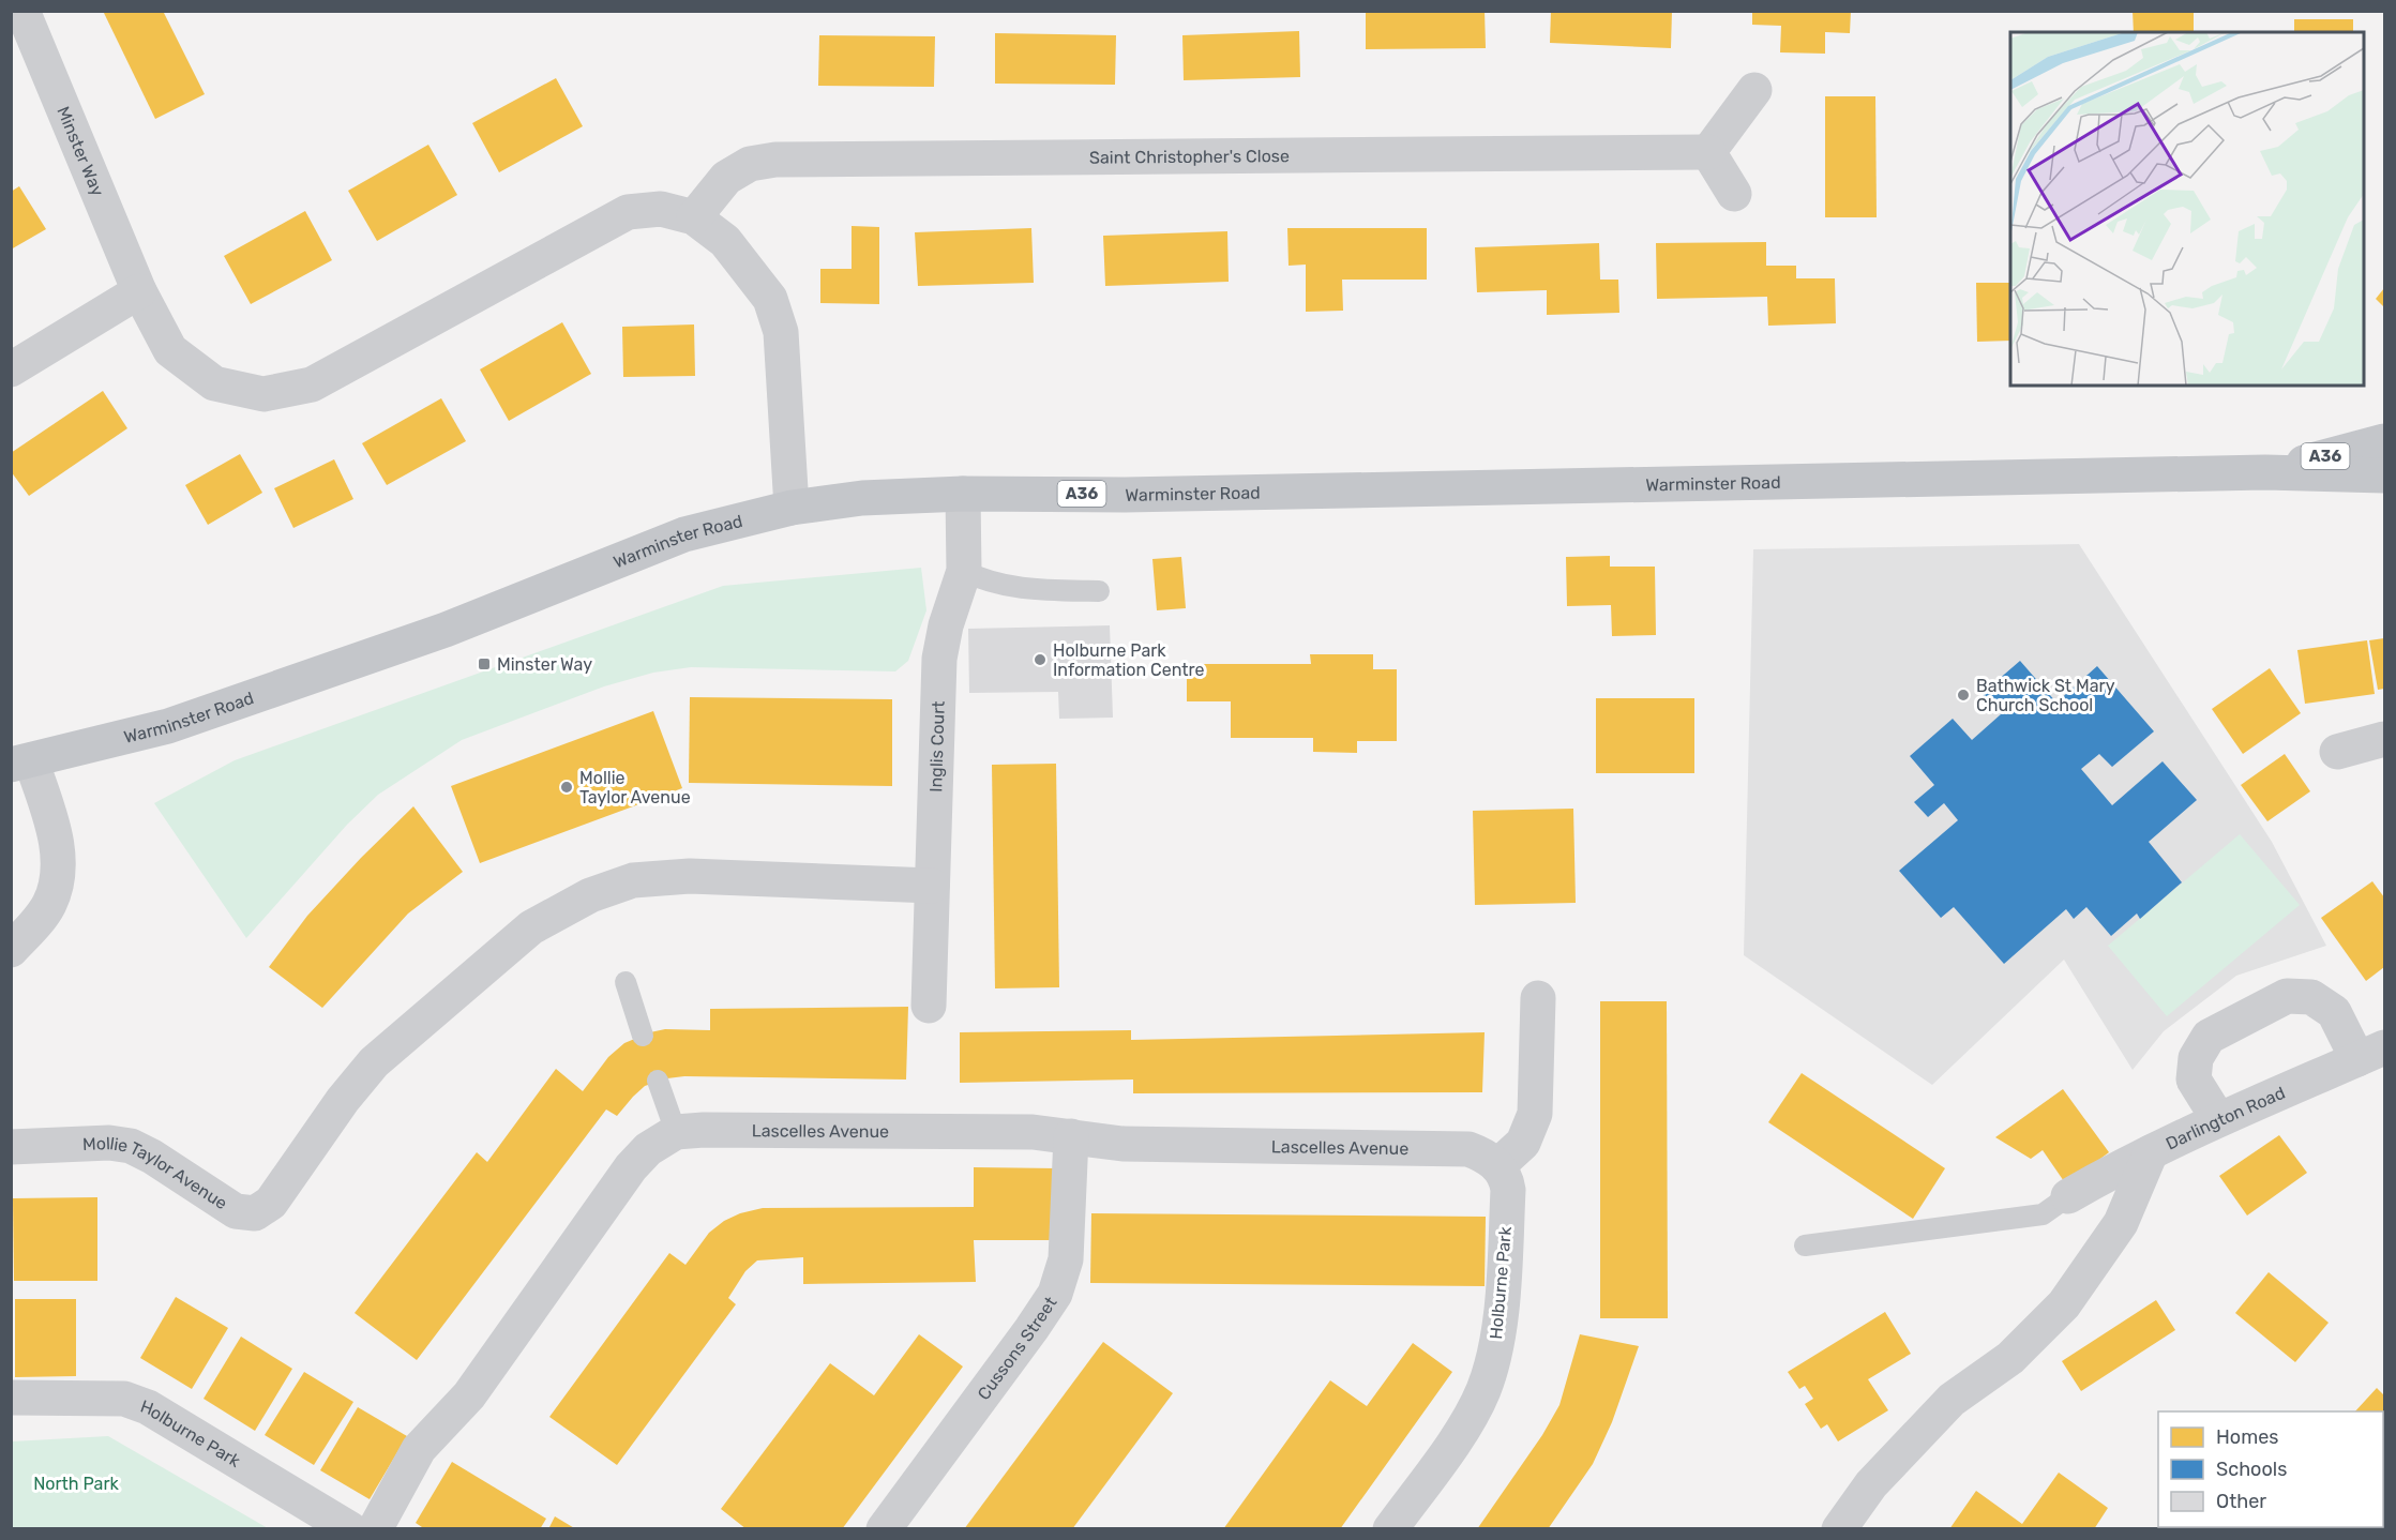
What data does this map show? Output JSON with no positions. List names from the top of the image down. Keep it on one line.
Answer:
{"streets":{"highway":["A36","Warminster Road"],"street":["Minster Way","Saint Christopher's Close","Inglis Court","Darlington Road","Lascelles Avenue","Mollie Taylor Avenue","Holburne Park","Cussons Street"]},"crossings":[["Minster Way","Saint Christopher's Close"],["Minster Way","Warminster Road"],["Warminster Road","Inglis Court"],["Inglis Court","Mollie Taylor Avenue"],["Lascelles Avenue","Holburne Park"],["Lascelles Avenue","Cussons Street"]],"parks":["North Park"],"places":{"other":["Holburne Park Information Centre","Bathwick St Mary Church School","Mollie Taylor Avenue"],"transit":["Minster Way"]},"legend":["Homes","Schools","Other"]}
